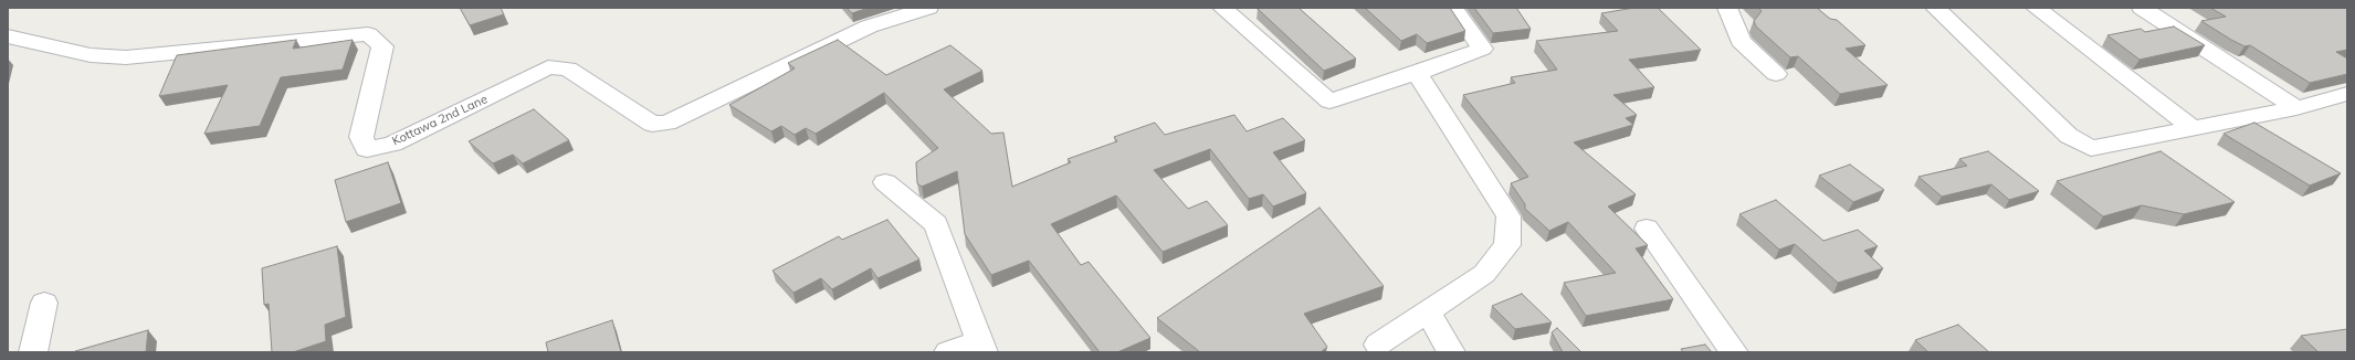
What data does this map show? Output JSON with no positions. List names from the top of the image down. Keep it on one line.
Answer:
{"streets":{"street":["Kottawa 2nd Lane"]}}
